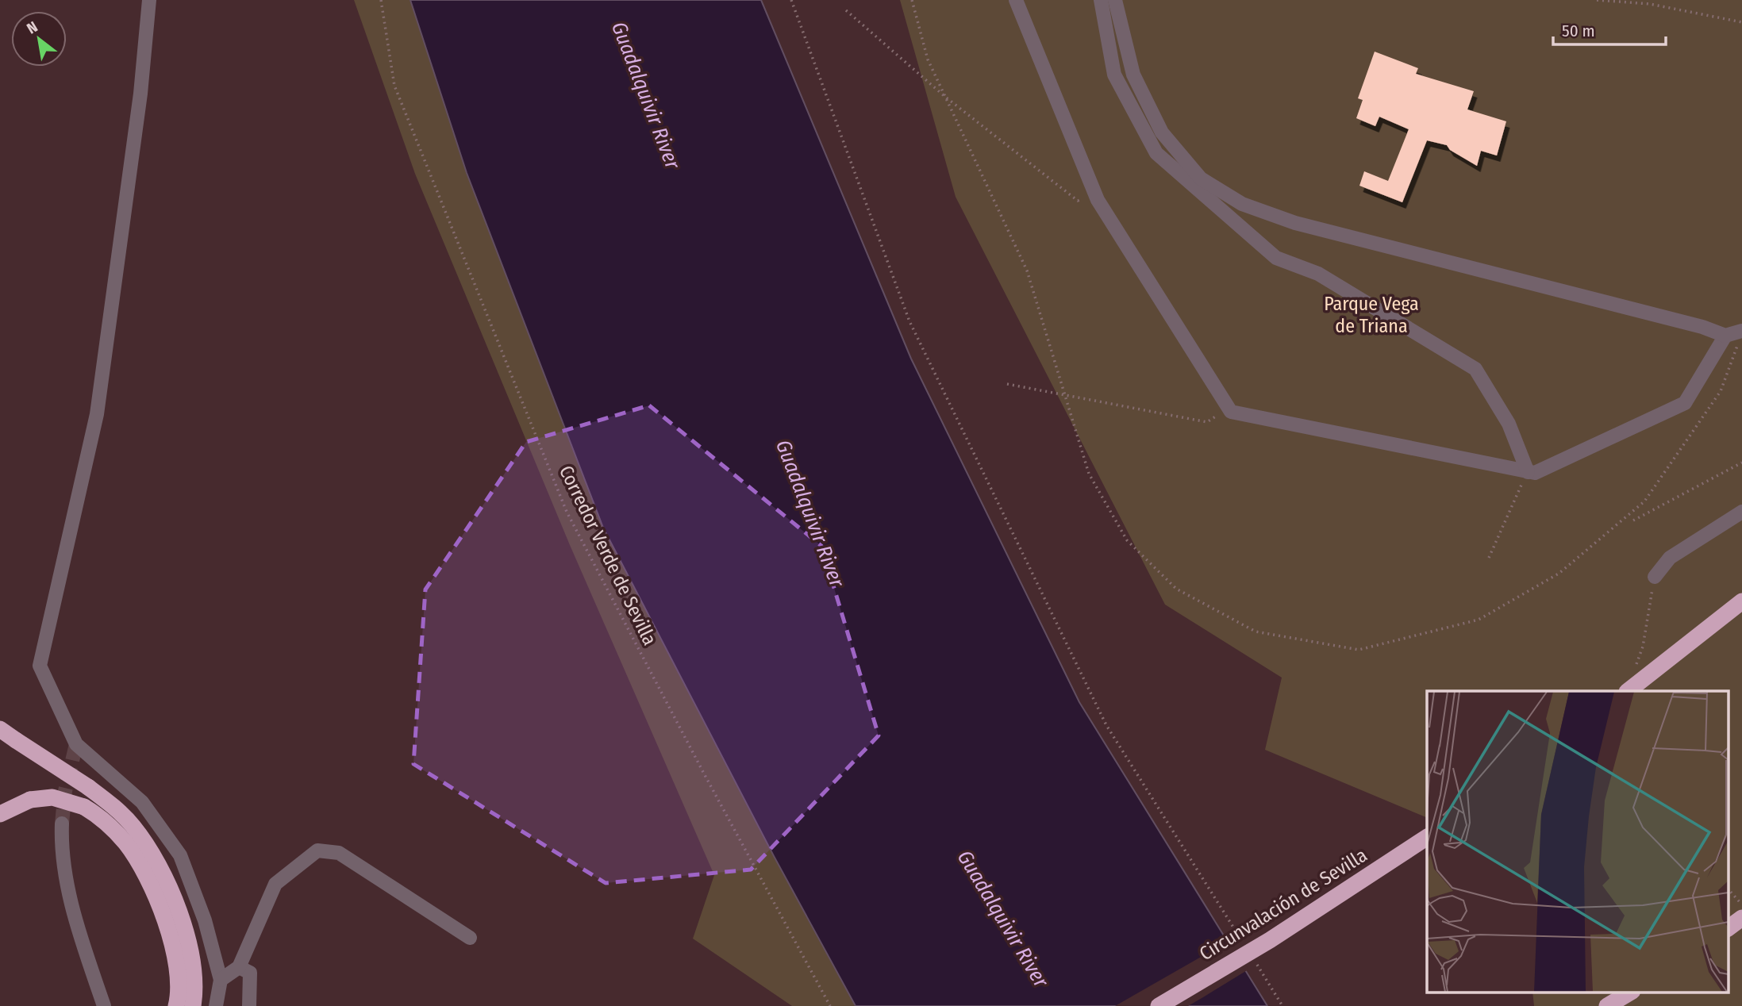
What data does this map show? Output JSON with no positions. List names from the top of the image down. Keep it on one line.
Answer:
{"streets":{"highway":["Circunvalación de Sevilla"],"path":["Corredor Verde de Sevilla"]},"water":["Guadalquivir River"],"parks":["Parque Vega de Triana"],"scale_bar":"50 m","north":"top left"}
